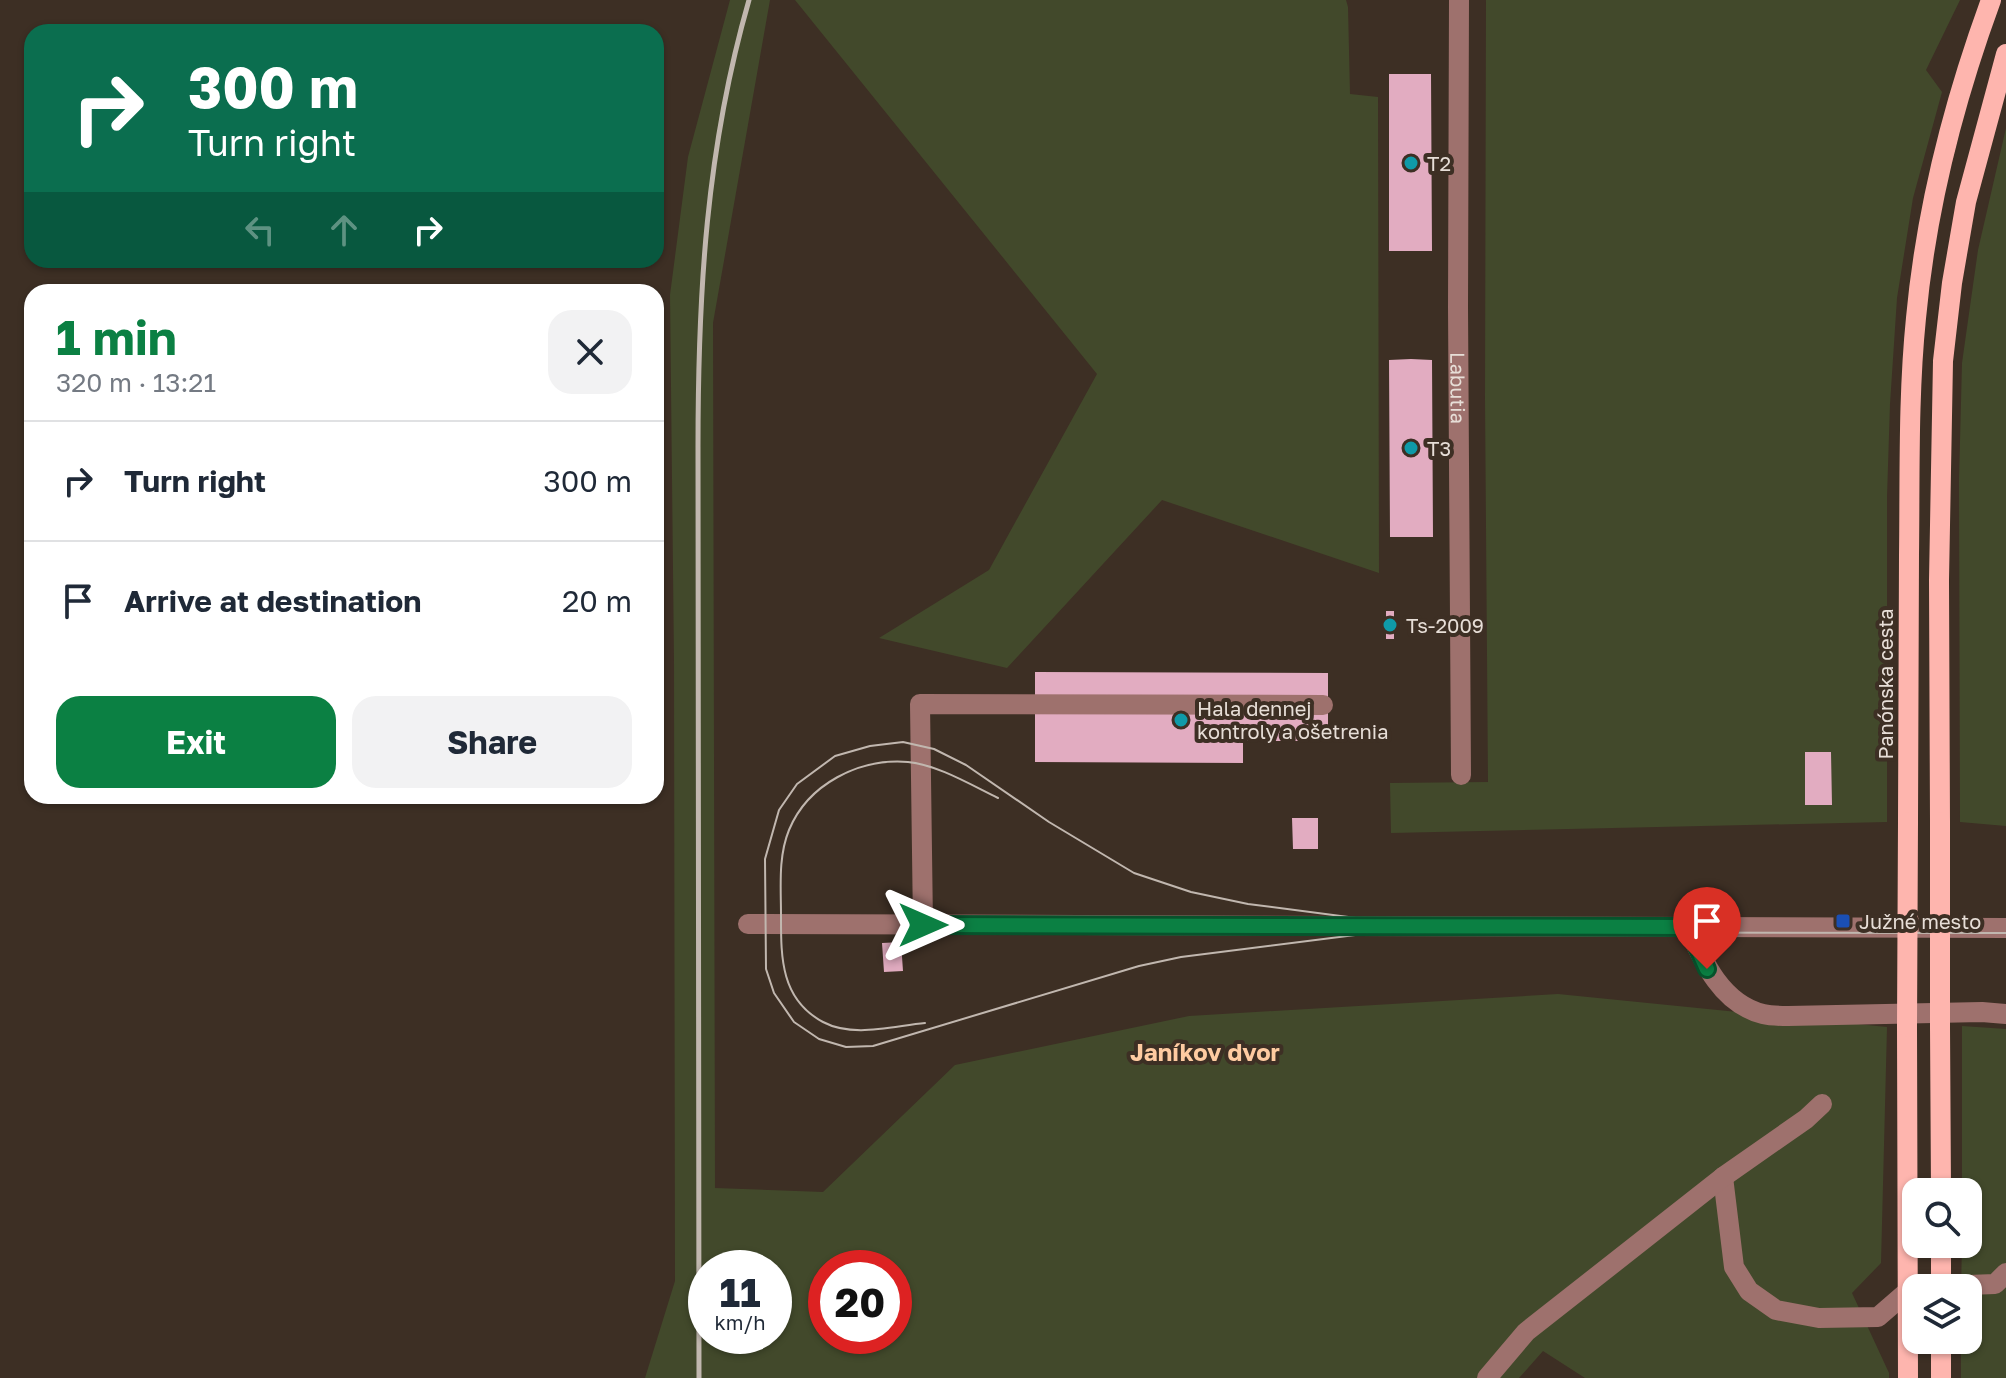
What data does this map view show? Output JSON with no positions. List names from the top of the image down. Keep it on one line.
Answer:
{"streets":{"main road":["Panónska cesta"],"street":["Labutia"]},"districts":["Janíkov dvor"],"places":{"other":["T2","T3","Ts-2009","Hala dennej kontroly a ošetrenia"],"transit":["Južné mesto"]},"page":{"turn":["300 m","Turn right"],"heading":["1 min","320 m · 13:21"],"list":[{"name":"Turn right","value":"300 m"},{"name":"Arrive at destination","value":"20 m"}],"buttons":["Exit","Share"],"speed":"11 km/h","limit":"20"}}
